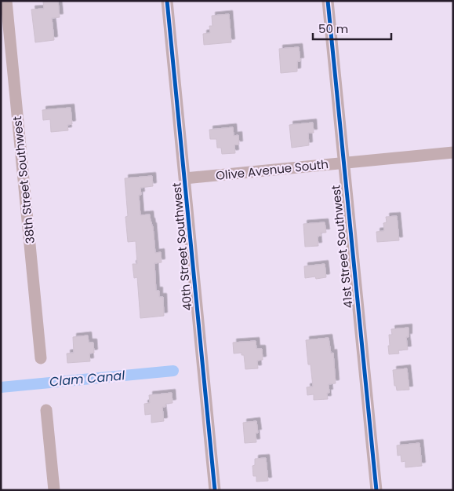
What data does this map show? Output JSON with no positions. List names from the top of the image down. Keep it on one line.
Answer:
{"streets":{"street":["Olive Avenue South","38th Street Southwest","40th Street Southwest","41st Street Southwest"]},"crossings":[["Olive Avenue South","40th Street Southwest"],["Olive Avenue South","41st Street Southwest"]],"water":["Clam Canal"],"scale_bar":"50 m"}
